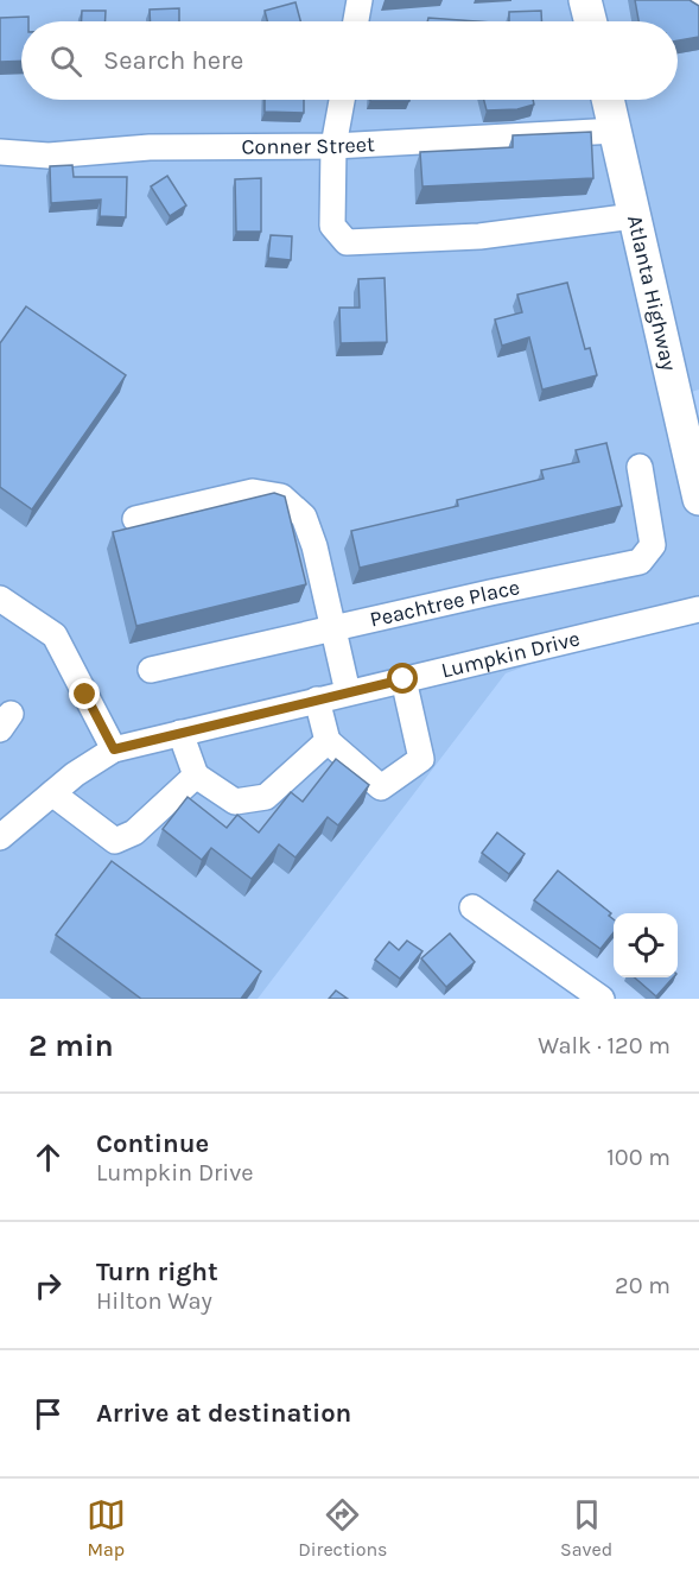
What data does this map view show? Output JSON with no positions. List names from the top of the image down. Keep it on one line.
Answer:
{"streets":{"main road":["Atlanta Highway"],"street":["Conner Street","Peachtree Place","Lumpkin Drive"]},"crossings":[["Conner Street","Atlanta Highway"]],"page":{"search":"Search here","heading":["2 min","Walk · 120 m"],"list":[["Continue","Lumpkin Drive","100 m"],["Turn right","Hilton Way","20 m"],"Arrive at destination"],"nav":["Map","Directions","Saved"]}}
